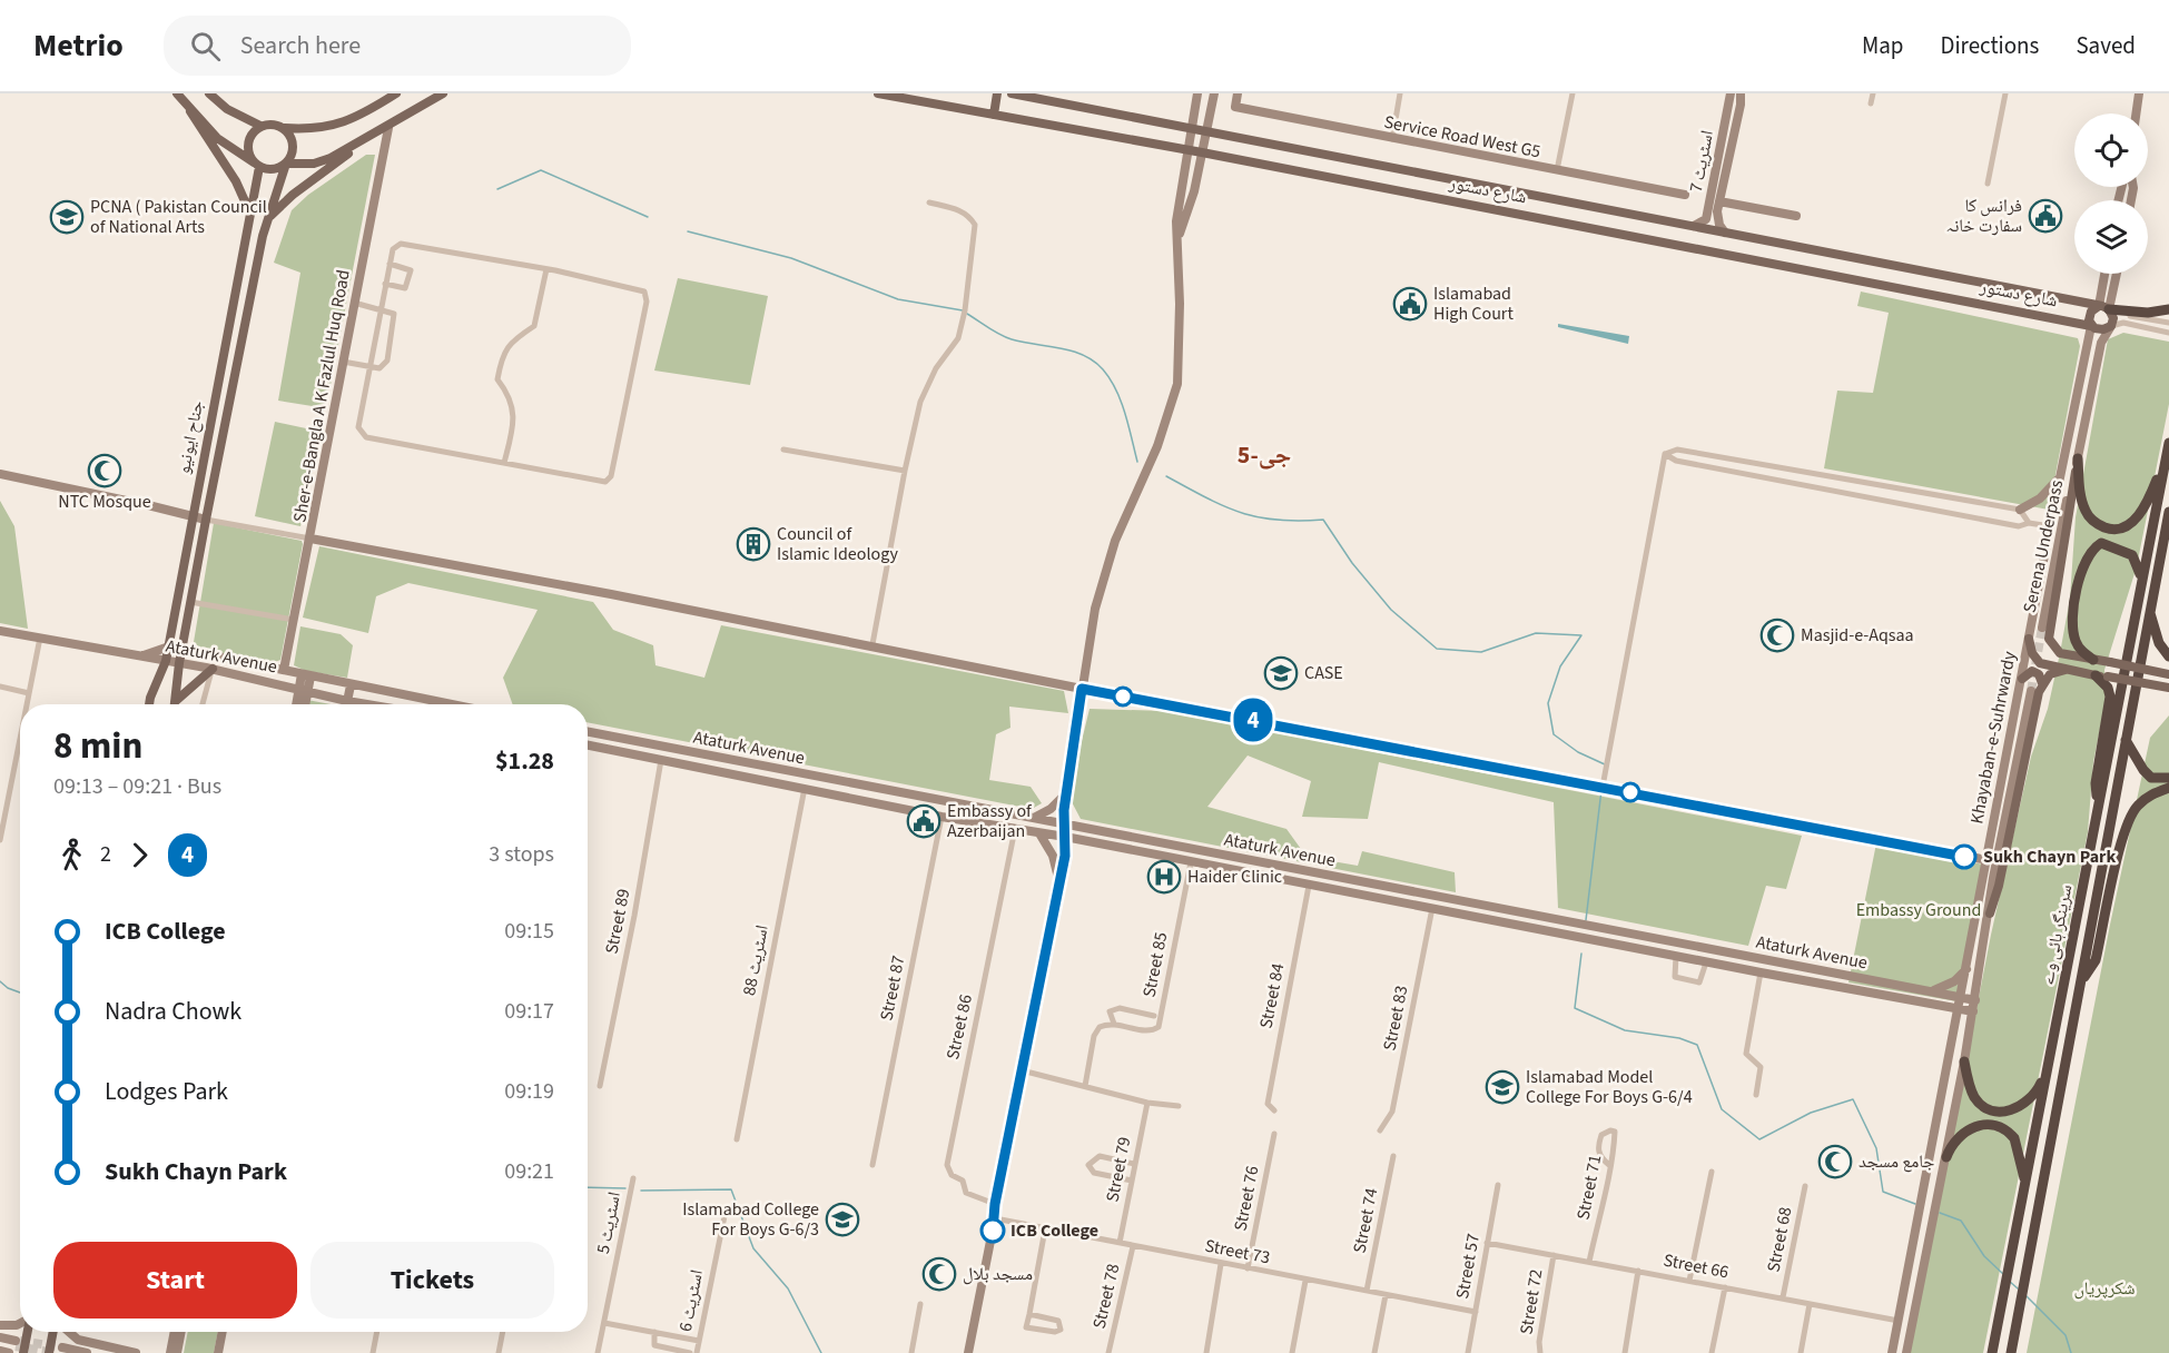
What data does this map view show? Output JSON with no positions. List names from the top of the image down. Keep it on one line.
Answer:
{"streets":{"highway":["سرینگر ہائی وے"],"main road":["شارع دستور","جناح ایونیو"],"street":["Service Road West G5","اسٹریٹ 7","Sher-e-Bangla A K Fazlul Huq Road","Ataturk Avenue","Khayaban-e-Suhrwardy","Street 89","اسٹریٹ 88","Street 85","Street 87","Street 84","Street 83","Street 86","Street 79","Street 71","Street 76","Street 74","اسٹریٹ 5","Street 68","Street 73","Street 57","Street 66","Street 78","اسٹریٹ 6","Street 72"]},"crossings":[["اسٹریٹ 7","شارع دستور"],["شارع دستور","Khayaban-e-Suhrwardy"],["Sher-e-Bangla A K Fazlul Huq Road","Ataturk Avenue"],["جناح ایونیو","Ataturk Avenue"],["Ataturk Avenue","Khayaban-e-Suhrwardy"],["Ataturk Avenue","Street 89"],["Ataturk Avenue","اسٹریٹ 88"],["Ataturk Avenue","Street 85"],["Ataturk Avenue","Street 87"],["Ataturk Avenue","Street 84"],["Ataturk Avenue","Street 83"],["Ataturk Avenue","Street 86"],["Khayaban-e-Suhrwardy","Street 66"],["Street 79","Street 73"],["Street 71","Street 66"],["Street 76","Street 73"],["Street 74","Street 73"],["Street 68","Street 66"],["Street 73","Street 57"],["Street 73","Street 78"],["Street 57","Street 66"],["Street 66","Street 72"]],"districts":["جی-5"],"parks":["Embassy Ground","شکرپریاں"],"places":{"public building":["فرانس کا سفارت خانہ","Islamabad High Court","Embassy of Azerbaijan"],"school or university":["PCNA ( Pakistan Council of National Arts","CASE","Islamabad Model College For Boys G-6/4","Islamabad College For Boys G-6/3"],"mosque":["NTC Mosque","Masjid-e-Aqsaa","جامع مسجد","مسجد بلال"],"building":["Council of Islamic Ideology"],"other":["Sukh Chayn Park","ICB College"],"hospital":["Haider Clinic"]},"lines":["bus line 4"],"page":{"header":"Metrio","search":"Search here","nav":["Map","Directions","Saved"],"on_map":"4","heading":["8 min","09:13 – 09:21 · Bus","$1.28"],"legs":["2","4","3 stops"],"list":[{"name":"ICB College","value":"09:15"},{"name":"Nadra Chowk","value":"09:17"},{"name":"Lodges Park","value":"09:19"},{"name":"Sukh Chayn Park","value":"09:21"}],"buttons":["Start","Tickets"]}}
